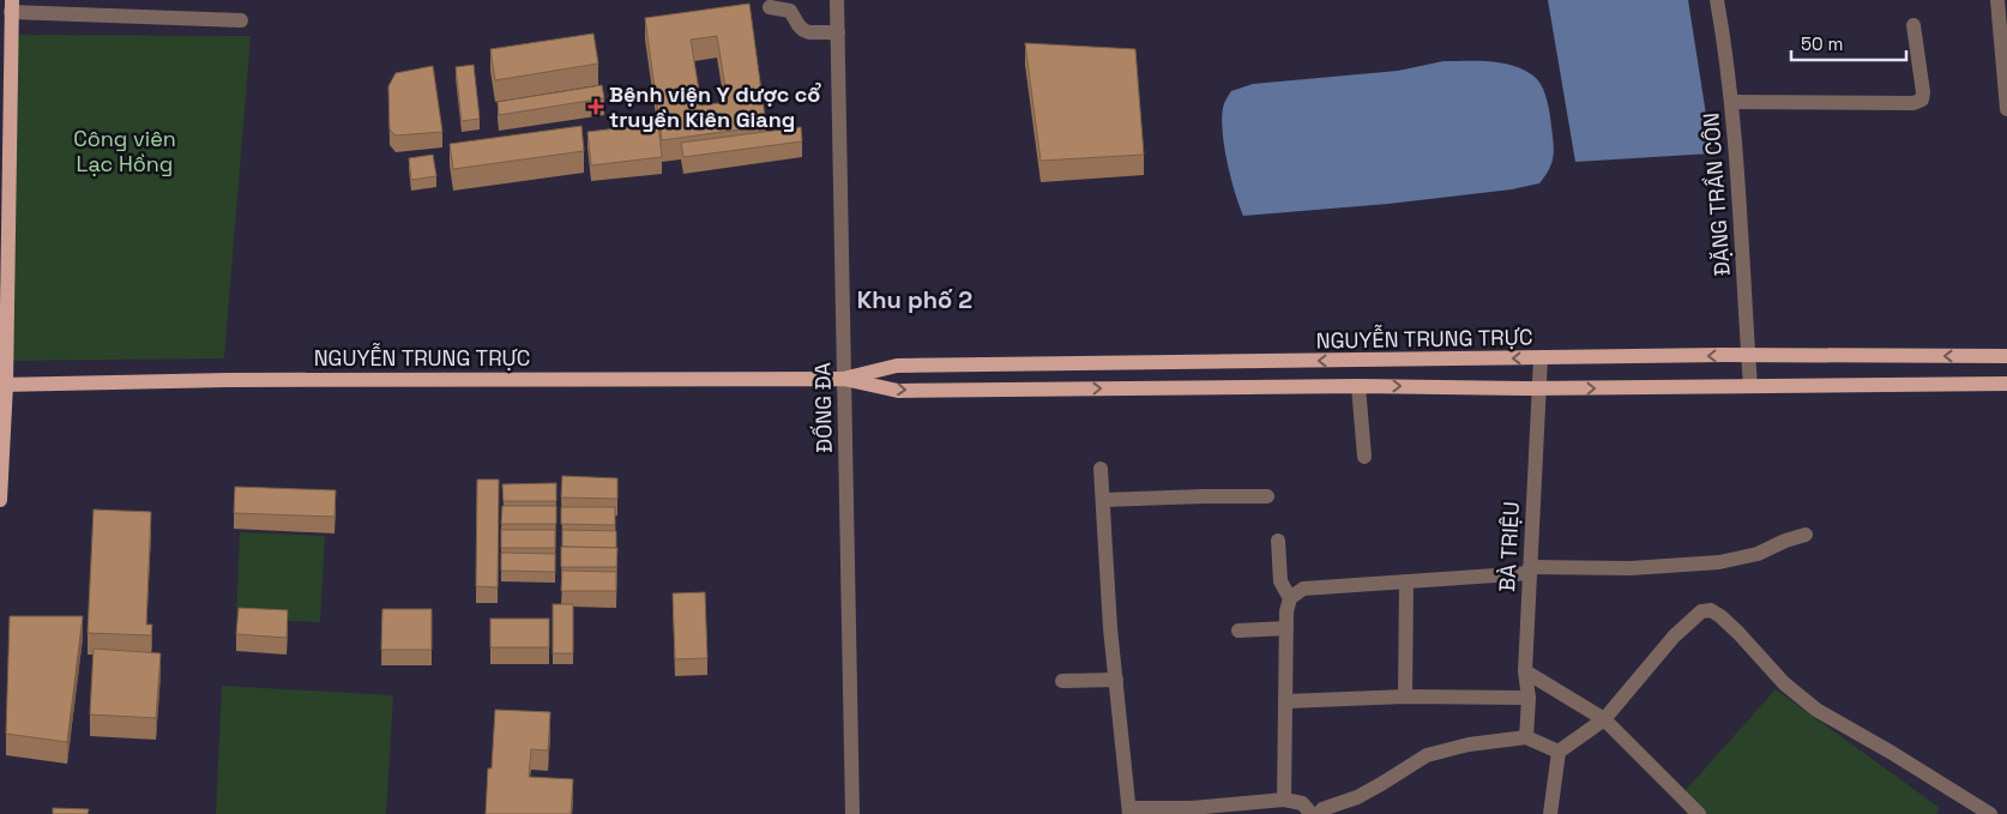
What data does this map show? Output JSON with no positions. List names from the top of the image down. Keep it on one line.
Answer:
{"streets":{"main road":["NGUYỄN TRUNG TRỰC"],"street":["ĐẶNG TRẦN CÔN","ĐỐNG ĐA","BÀ TRIỆU"]},"crossings":[["ĐẶNG TRẦN CÔN","NGUYỄN TRUNG TRỰC"],["NGUYỄN TRUNG TRỰC","ĐỐNG ĐA"],["NGUYỄN TRUNG TRỰC","BÀ TRIỆU"]],"districts":["Khu phố 2"],"parks":["Công viên Lạc Hồng"],"places":{"health":["Bệnh viện Y dược cổ truyền Kiên Giang"]},"scale_bar":"50 m"}
